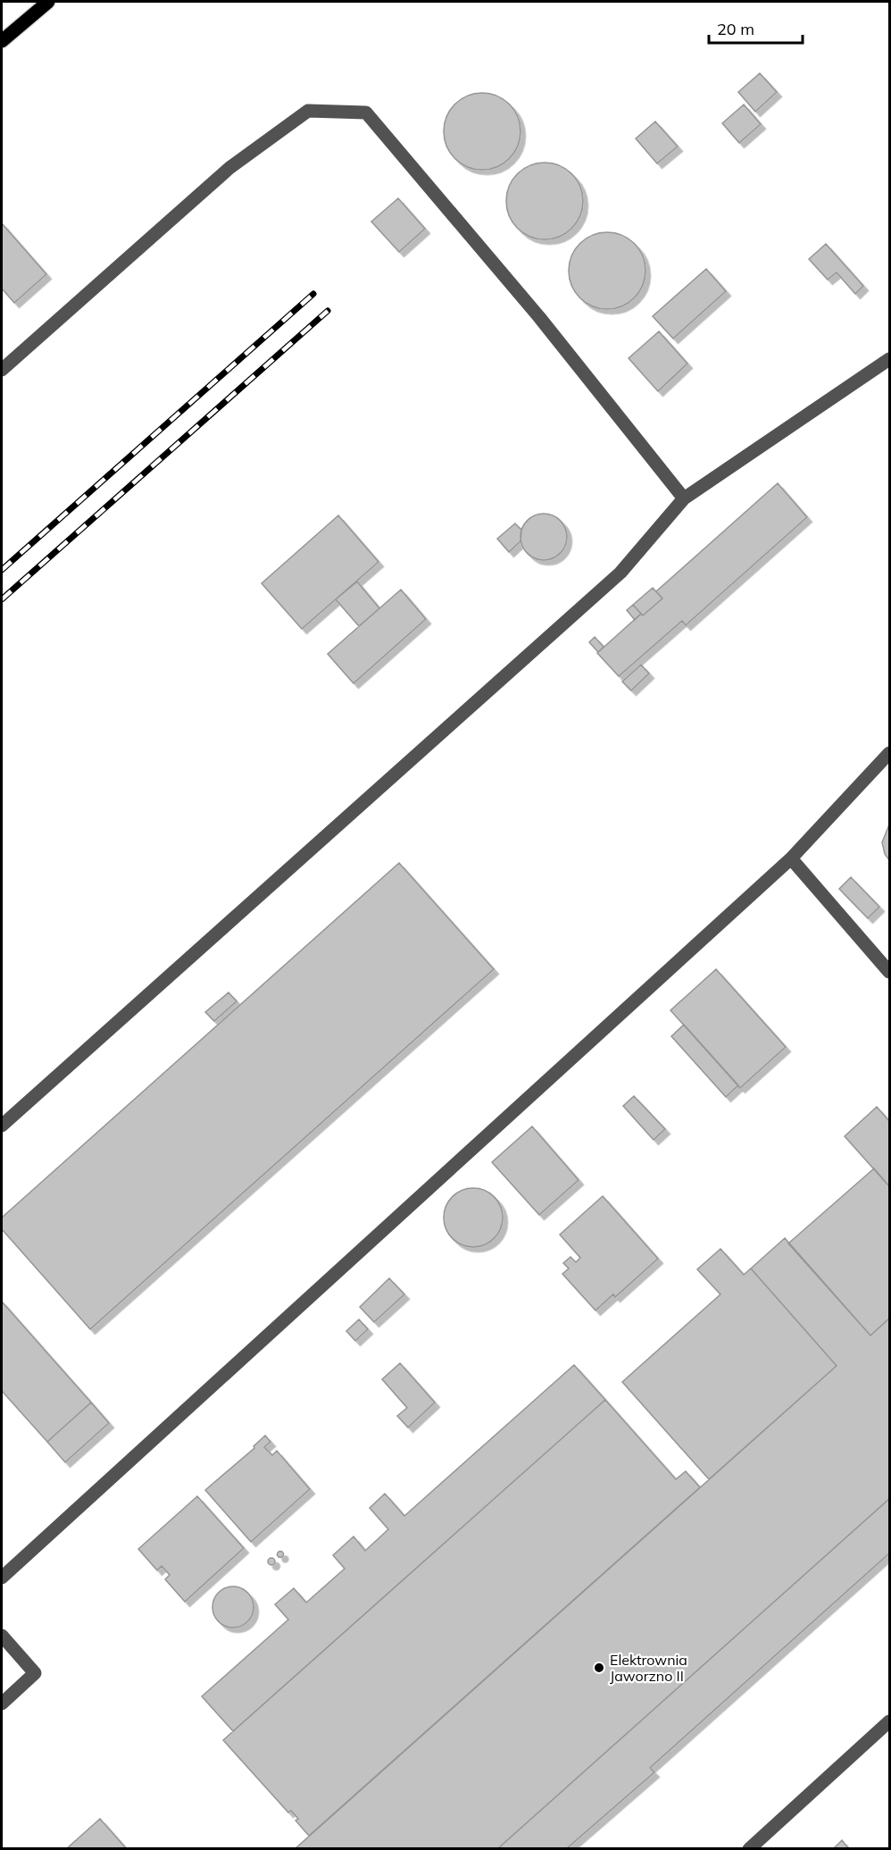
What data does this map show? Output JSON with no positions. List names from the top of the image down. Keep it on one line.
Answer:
{"places":["Elektrownia Jaworzno II"],"scale_bar":"20 m"}
